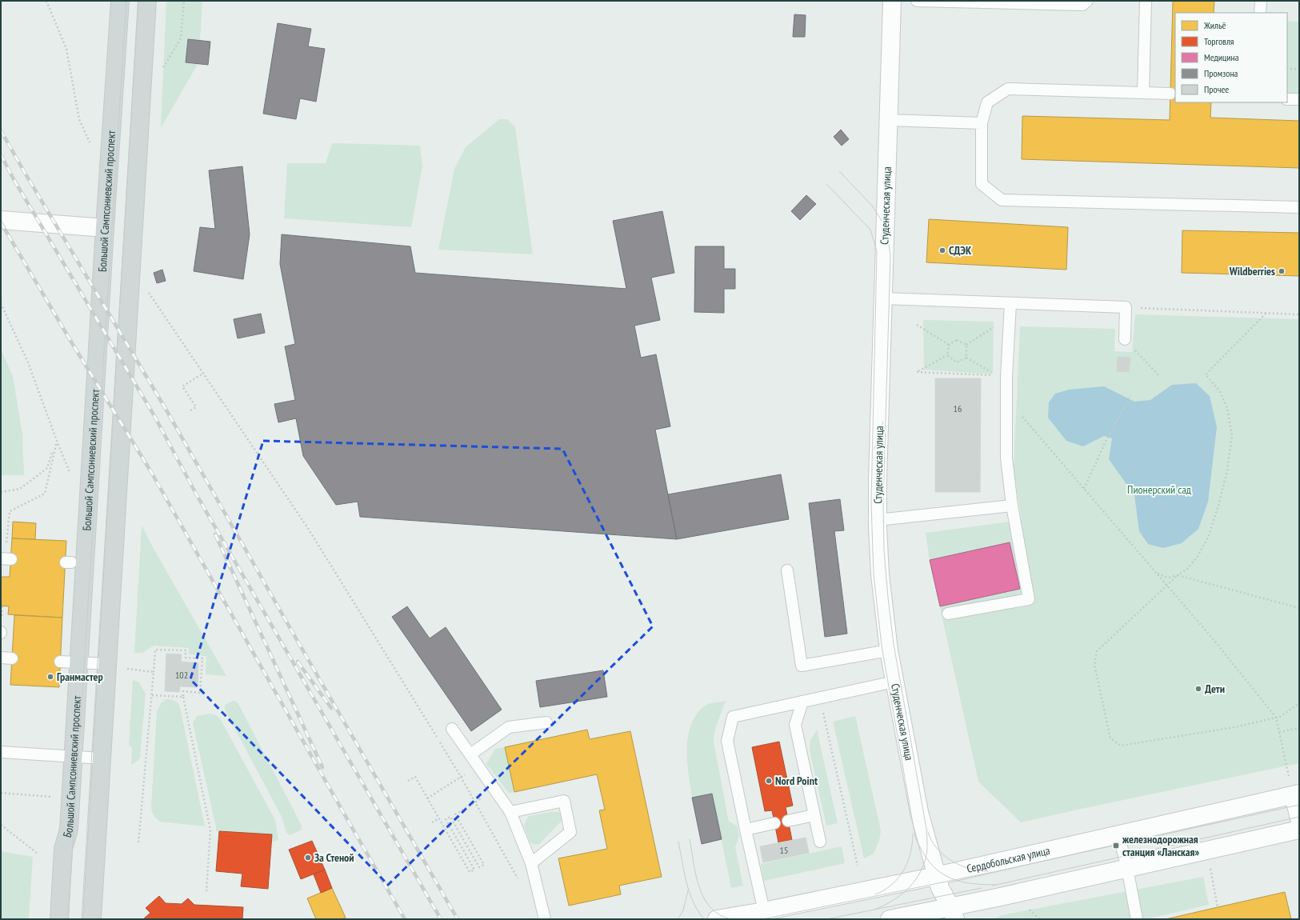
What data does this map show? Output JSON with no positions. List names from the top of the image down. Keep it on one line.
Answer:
{"streets":{"main road":["Большой Сампсониевский проспект"],"street":["Студенческая улица","Сердобольская улица"]},"crossings":[["Студенческая улица","Сердобольская улица"]],"parks":["Пионерский сад"],"places":{"other":["СДЭК","Wildberries","Гранмастер","Дети","Nord Point","За Стеной"],"transit":["железнодорожная станция «Ланская»"]},"house_numbers":["16","102","15"],"legend":["Жильё","Торговля","Медицина","Промзона","Прочее"]}
